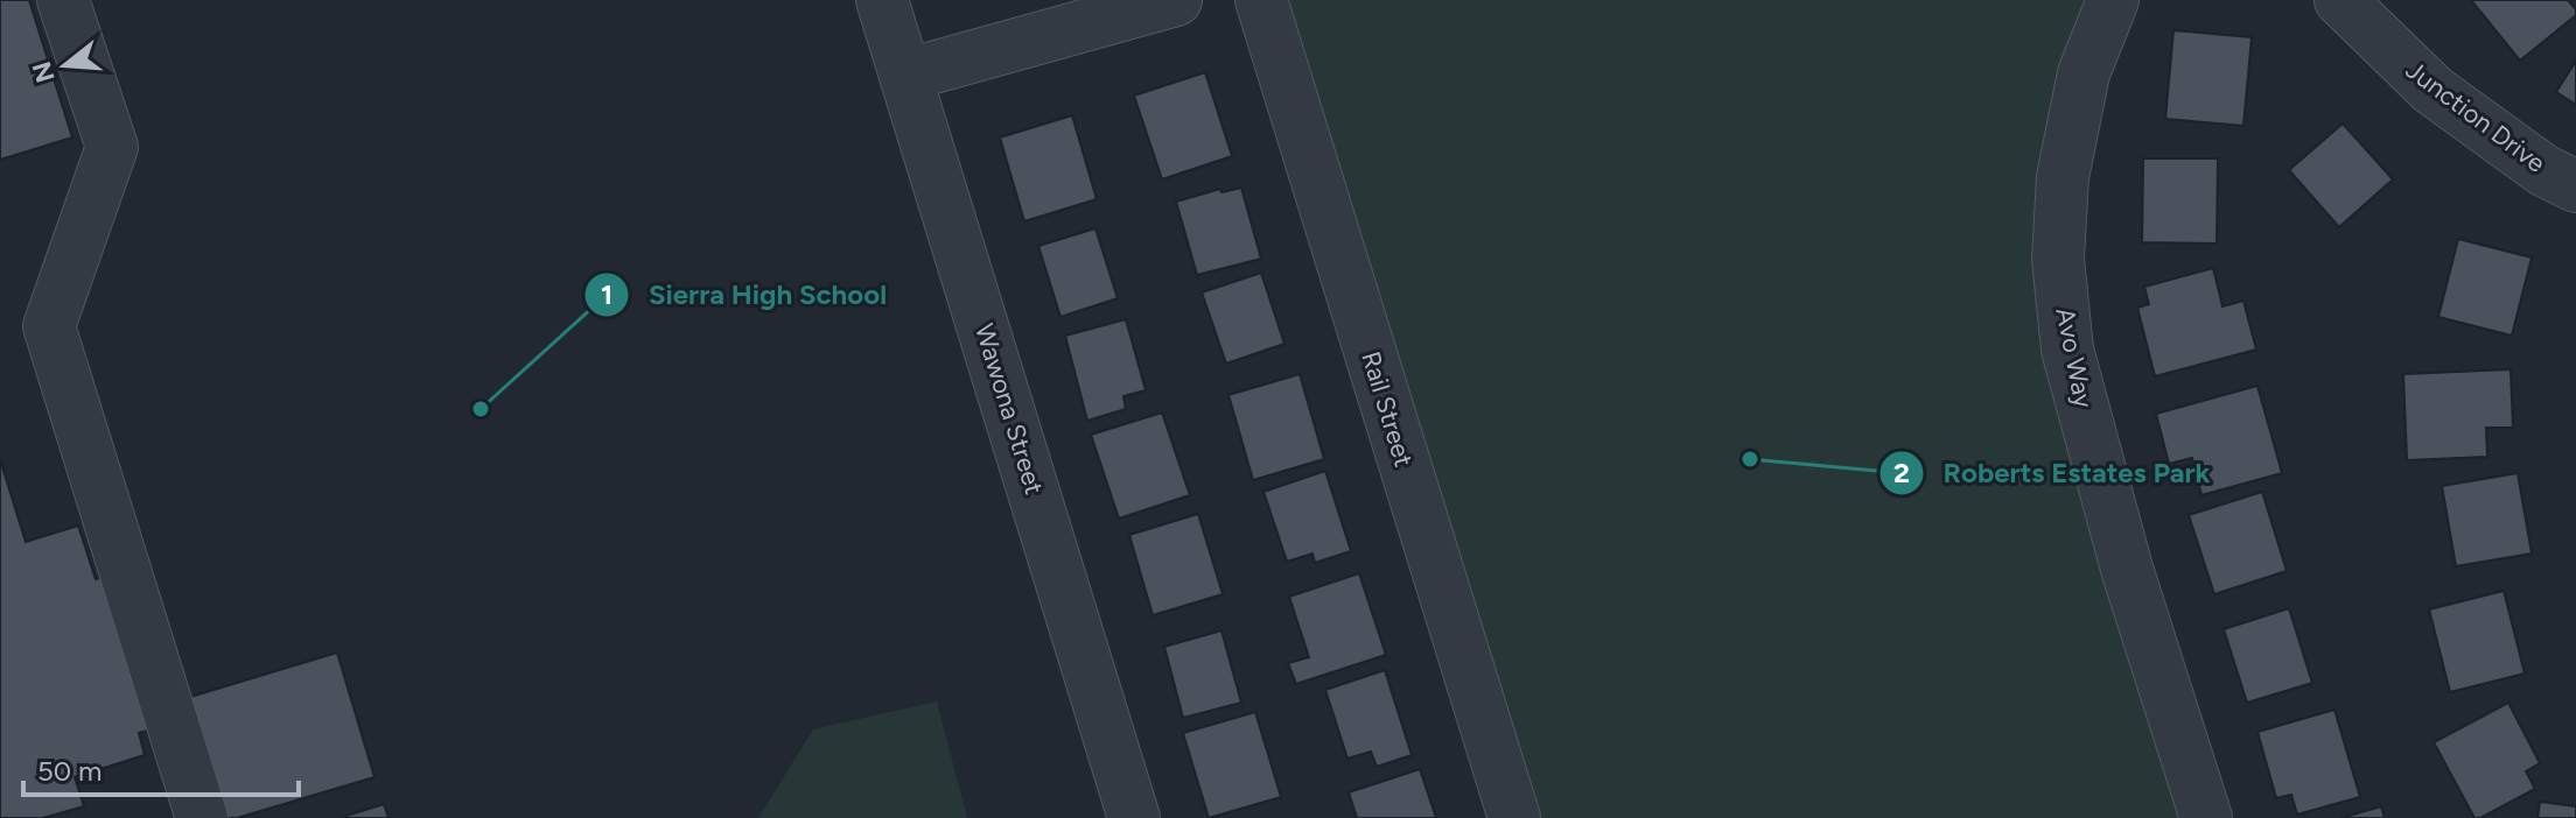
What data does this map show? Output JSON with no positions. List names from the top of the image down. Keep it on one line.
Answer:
{"streets":{"street":["Junction Drive","Avo Way","Wawona Street","Rail Street"]},"places":["Sierra High School","Roberts Estates Park"],"scale_bar":"50 m","north":"left"}
